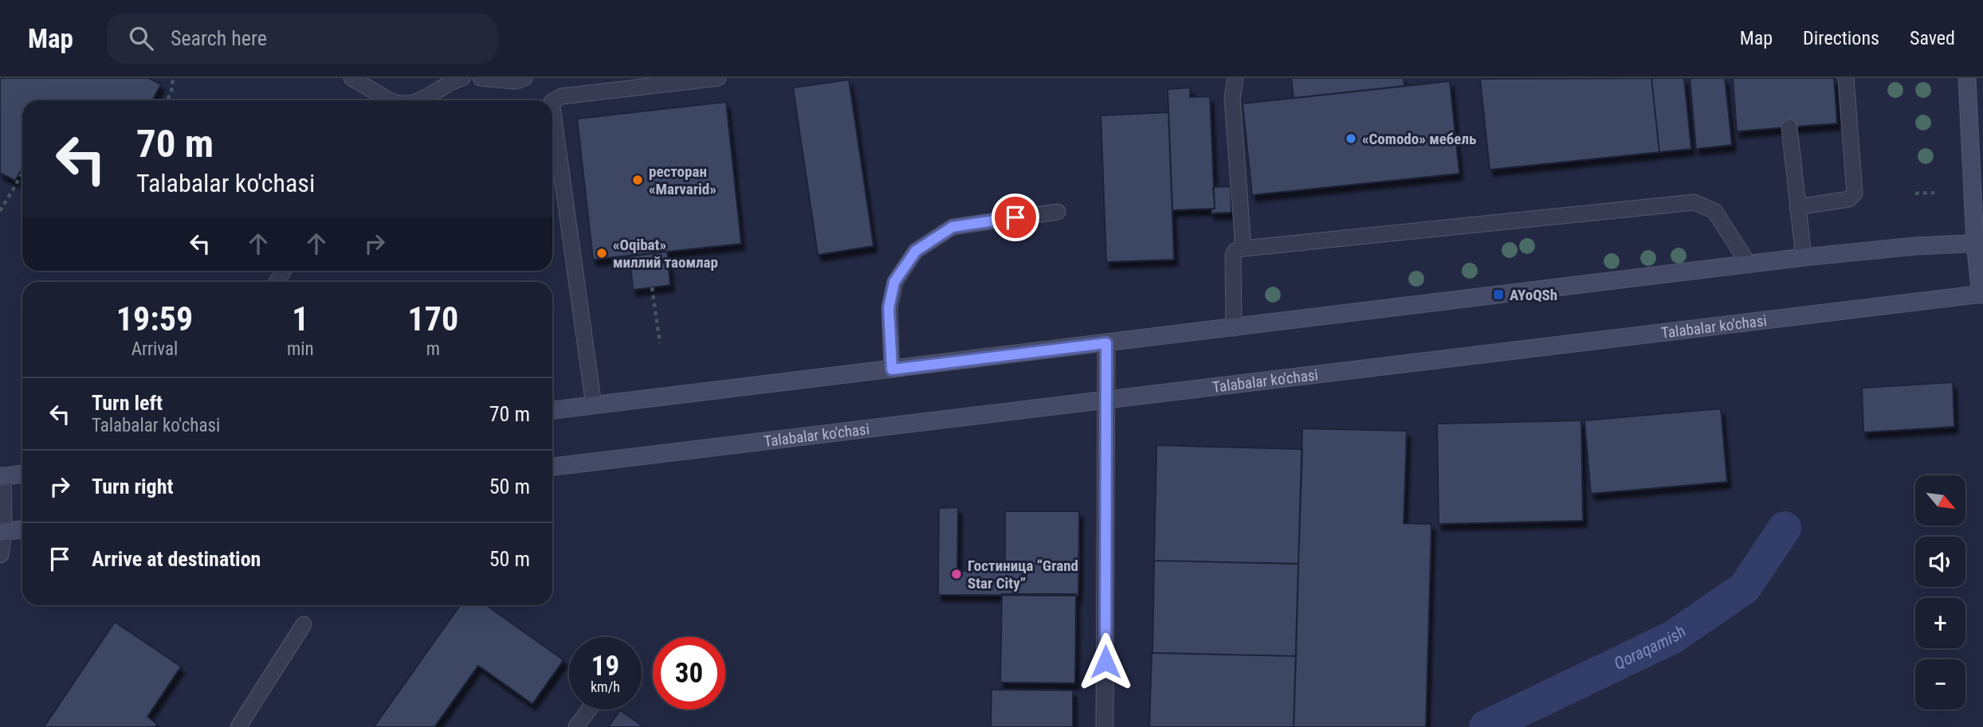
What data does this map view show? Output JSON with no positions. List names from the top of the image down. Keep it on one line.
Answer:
{"streets":{"main road":["Talabalar ko'chasi"]},"water":["Qoraqamish"],"places":{"other":["«Comodo» мебель","ресторан «Marvarid»","«Oqibat» миллий таомлар","Гостиница “Grand Star City”"],"transit":["AYoQSh"]},"north":"bottom right","page":{"header":"Map","search":"Search here","nav":["Map","Directions","Saved"],"turn":["70 m","Talabalar ko'chasi"],"eta":["19:59","Arrival","1","min","170","m"],"list":[{"name":"Turn left","note":"Talabalar ko'chasi","value":"70 m"},{"name":"Turn right","value":"50 m"},{"name":"Arrive at destination","value":"50 m"}],"map_buttons":["+","−"],"speed":"19 km/h","limit":"30"}}
